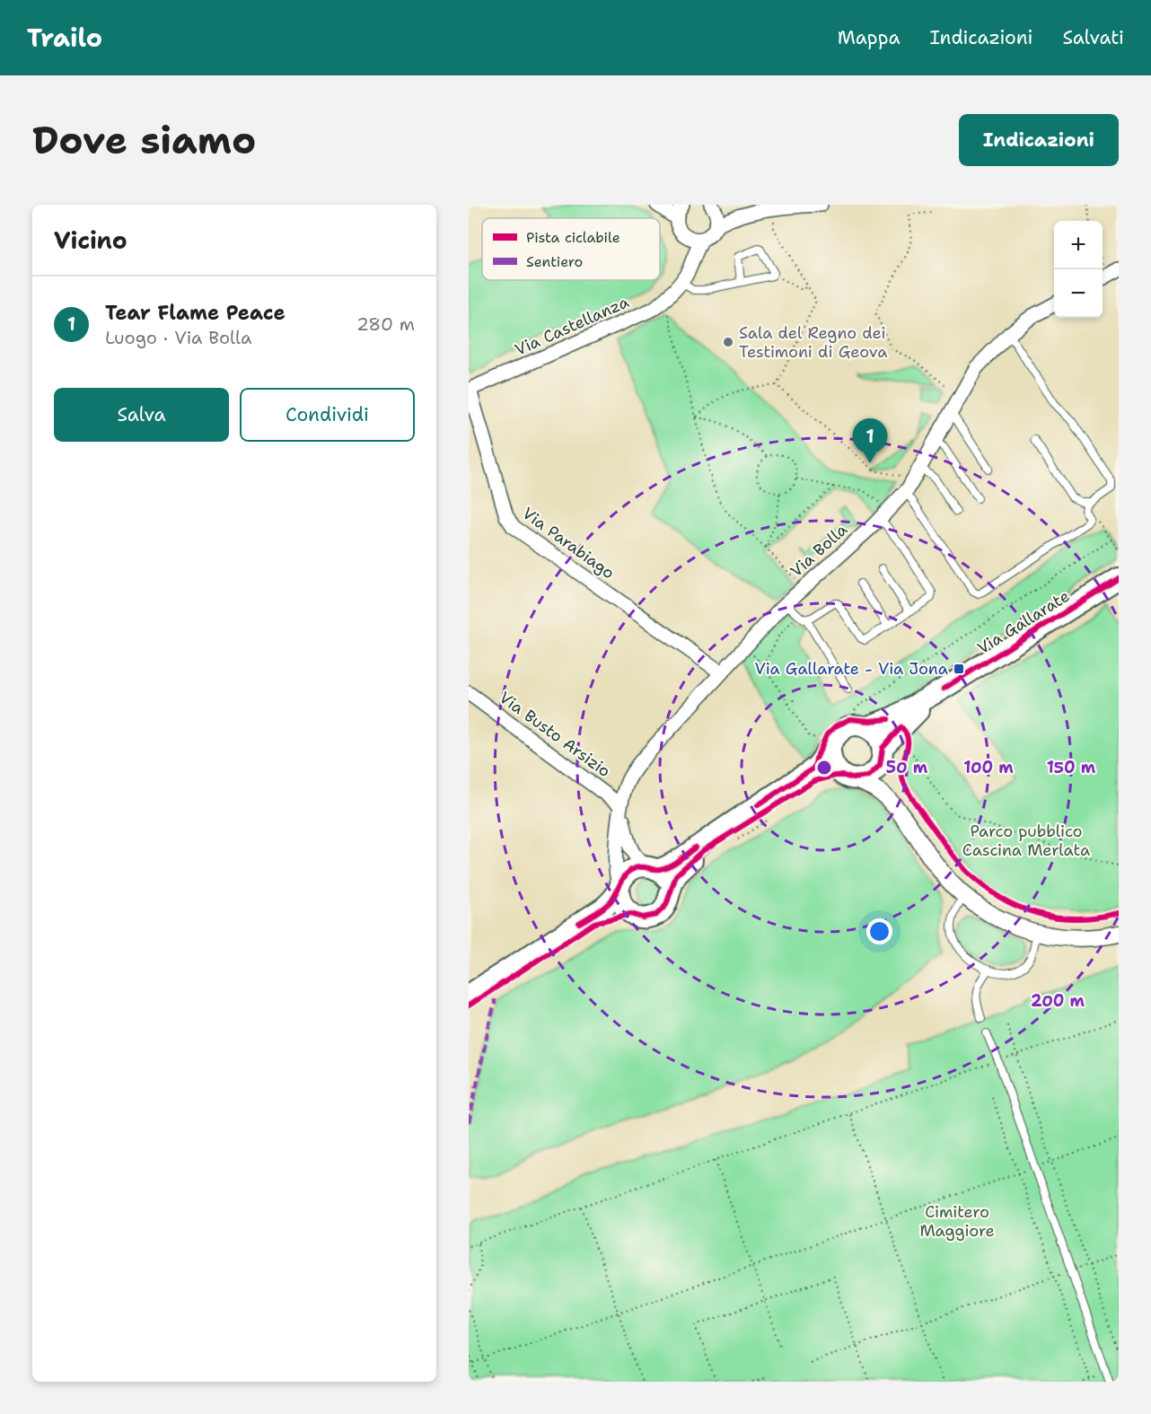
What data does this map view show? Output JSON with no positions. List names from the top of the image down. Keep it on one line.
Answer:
{"streets":{"main road":["Via Gallarate"],"street":["Via Castellanza","Via Parabiago","Via Bolla","Via Busto Arsizio"]},"crossings":[["Via Castellanza","Via Parabiago"],["Via Parabiago","Via Bolla"],["Via Bolla","Via Gallarate"],["Via Bolla","Via Busto Arsizio"]],"parks":["Parco pubblico Cascina Merlata","Cimitero Maggiore"],"places":{"other":["Sala del Regno dei Testimoni di Geova"],"transit":["Via Gallarate - Via Jona"]},"legend":["Pista ciclabile","Sentiero"],"page":{"header":"Trailo","nav":["Mappa","Indicazioni","Salvati"],"buttons":["Indicazioni",["Salva","Condividi"]],"title":"Dove siamo","heading":"Vicino","map_buttons":["+","−"],"list":[{"mark":"1","name":"Tear Flame Peace","note":"Luogo · Via Bolla","value":"280 m"}],"pins":"1"},"rings":["50 m","100 m","150 m","200 m"]}
